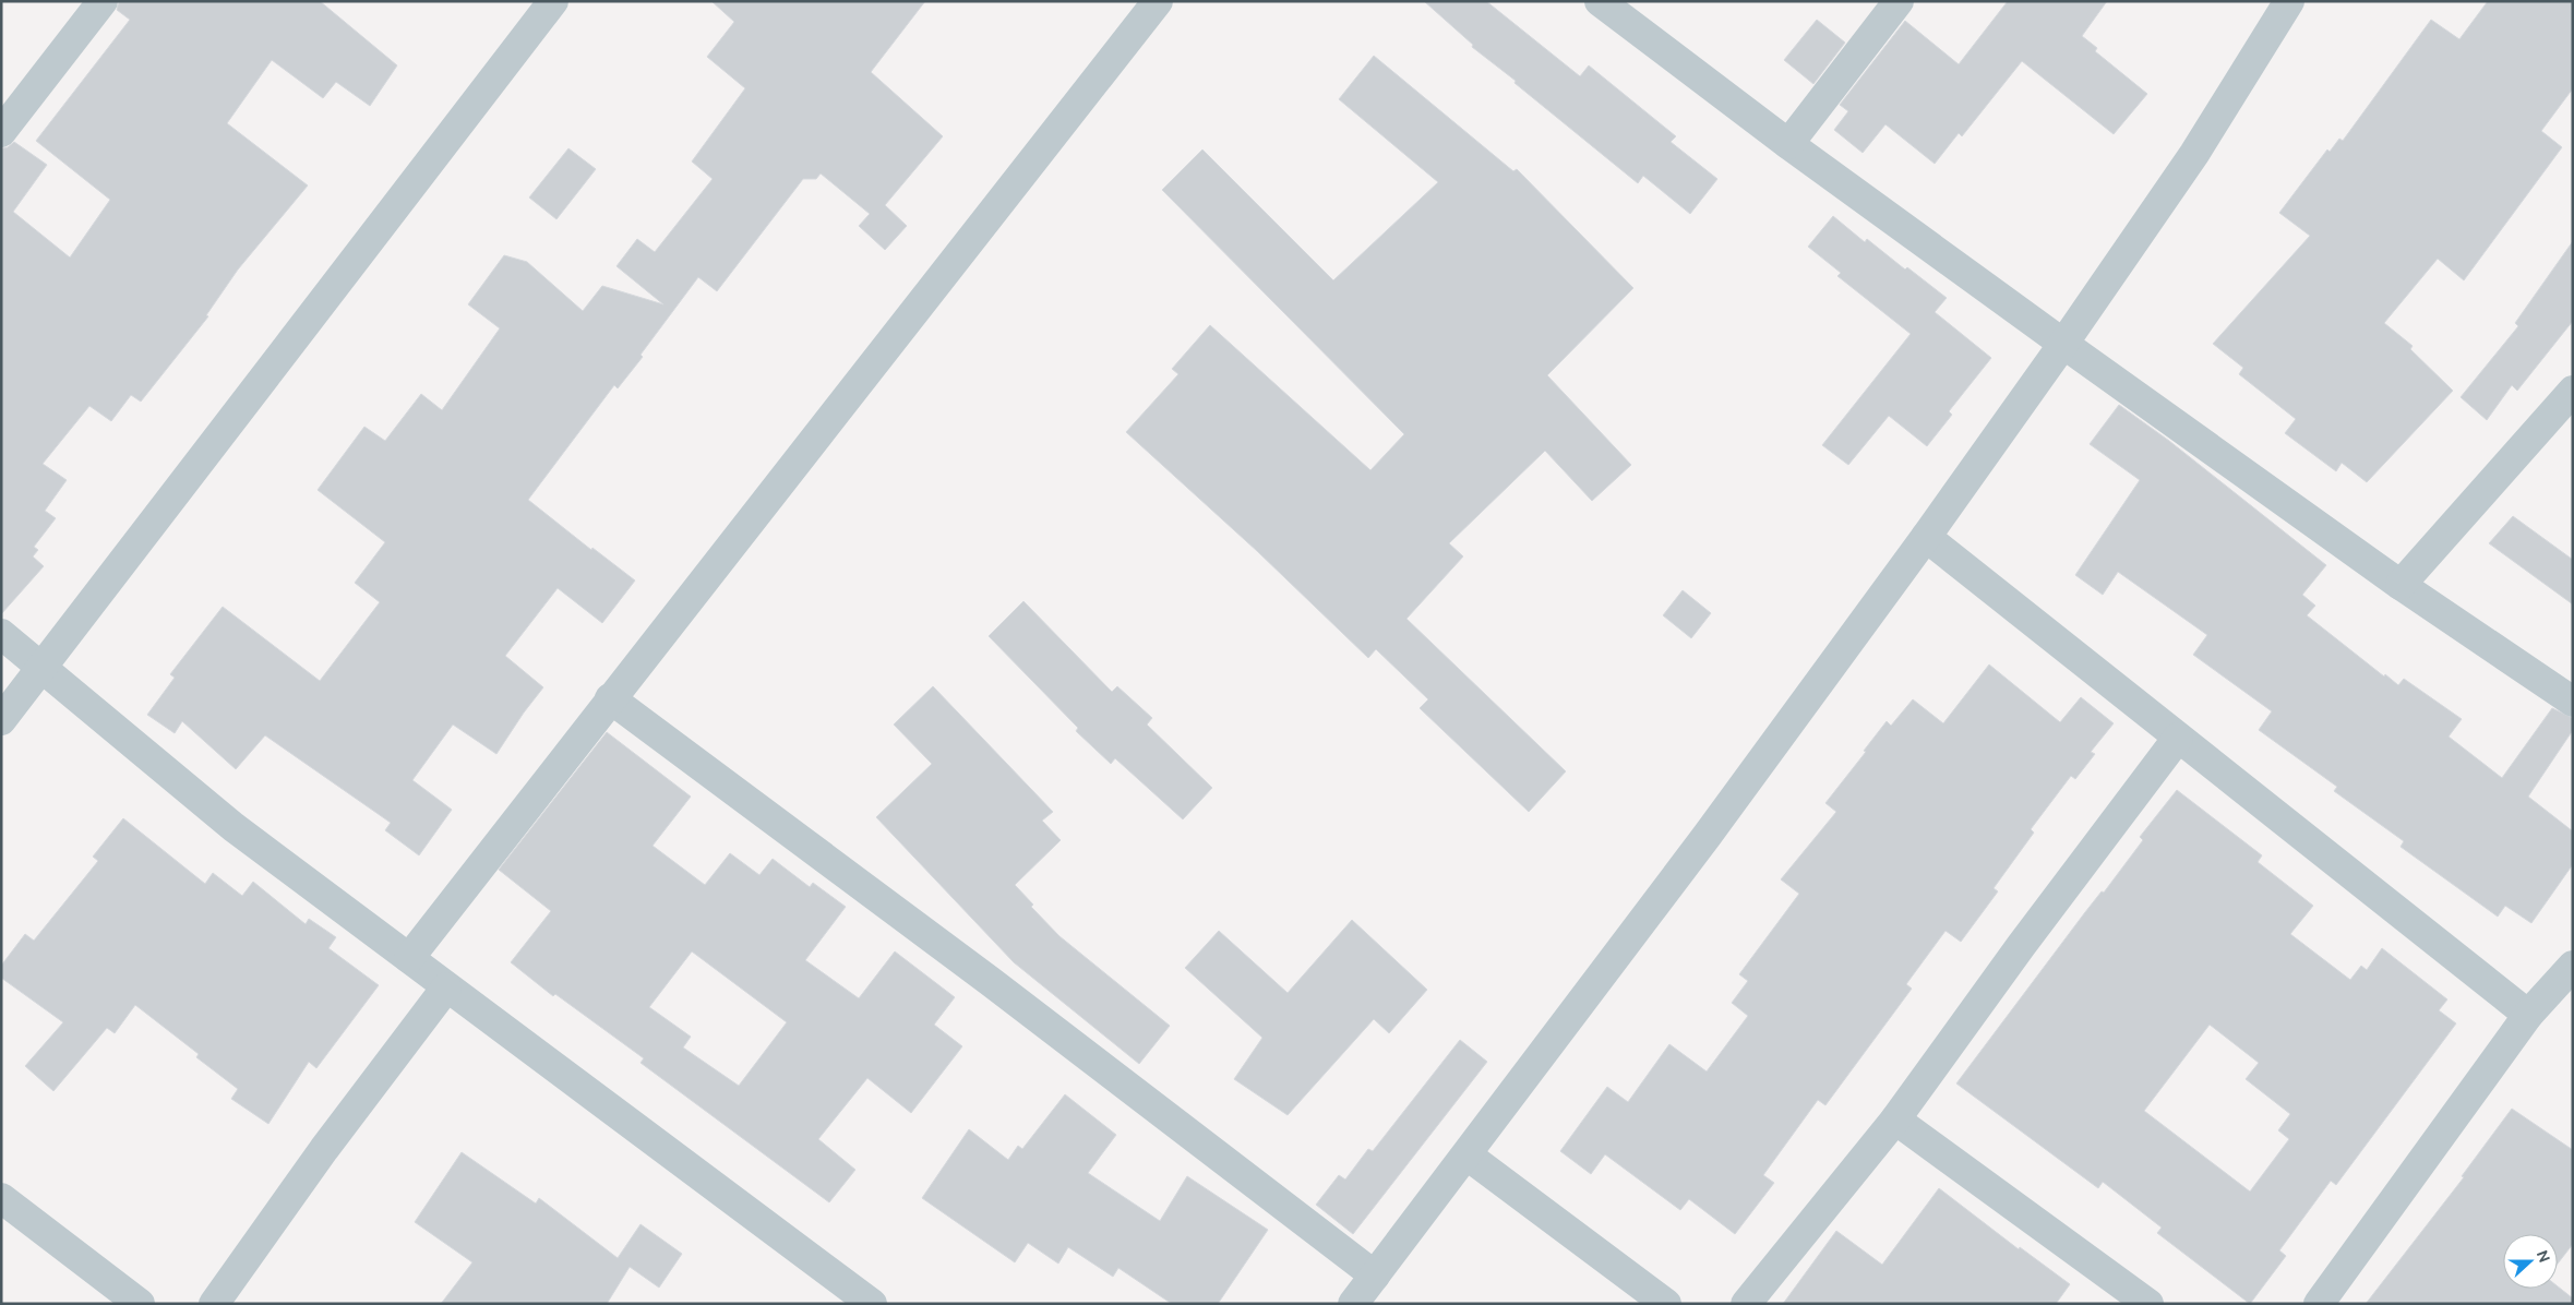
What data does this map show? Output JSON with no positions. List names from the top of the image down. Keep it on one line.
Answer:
{"north":"right"}
